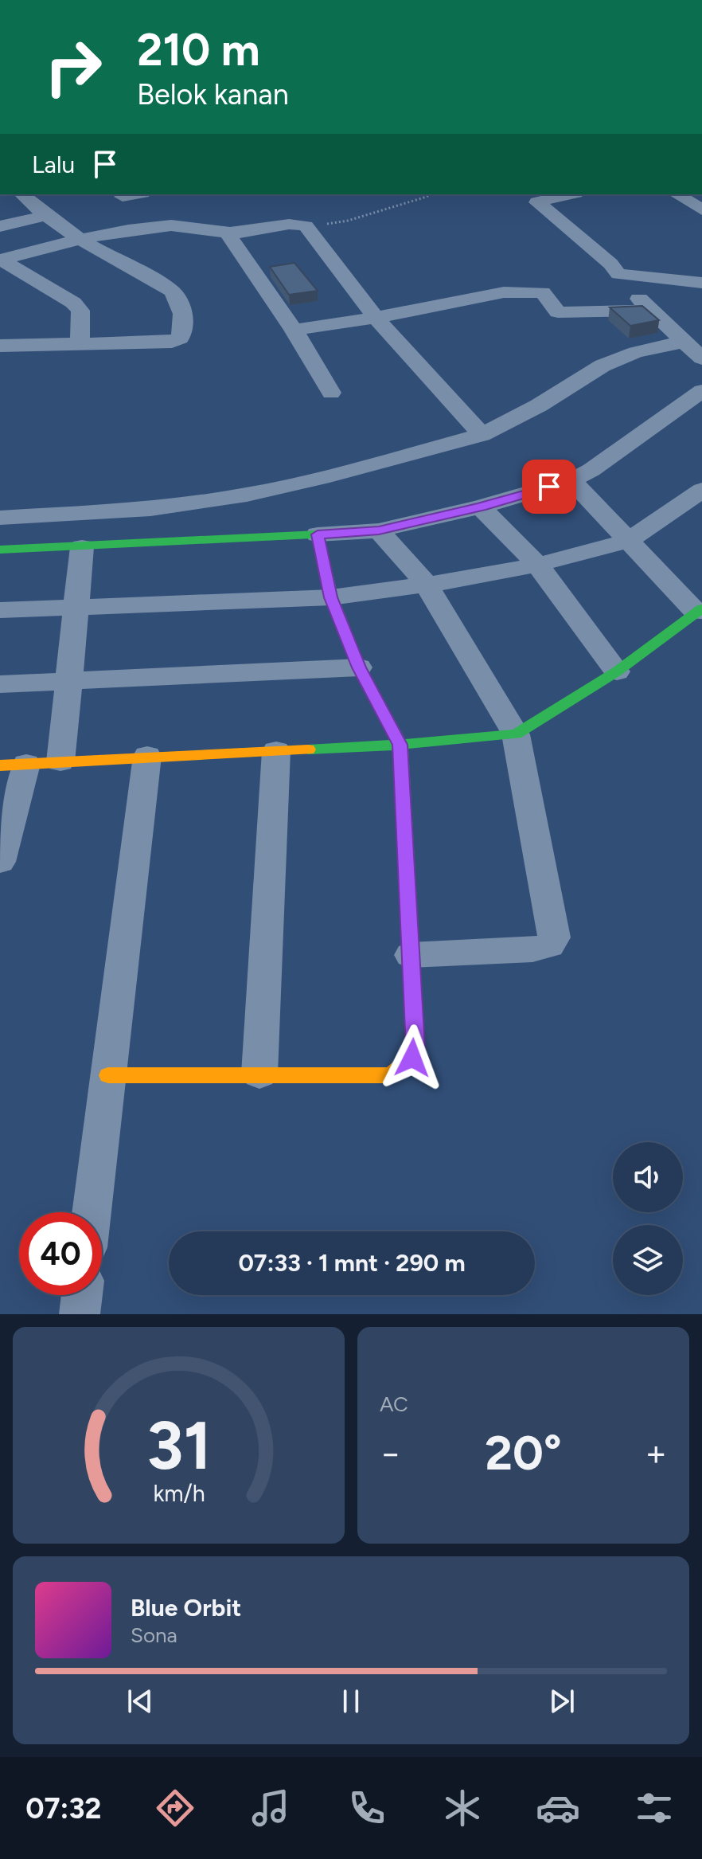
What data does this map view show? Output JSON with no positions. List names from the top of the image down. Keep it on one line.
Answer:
{"page":{"turn":["210 m","Belok kanan"],"then":"Lalu","limit":"40","trip":"07:33 · 1 mnt · 290 m","tile":"AC","heat":["−","20°","+"],"song":["Blue Orbit","Sona"],"tabs":"07:32","gauge":["31","km/h"]}}
